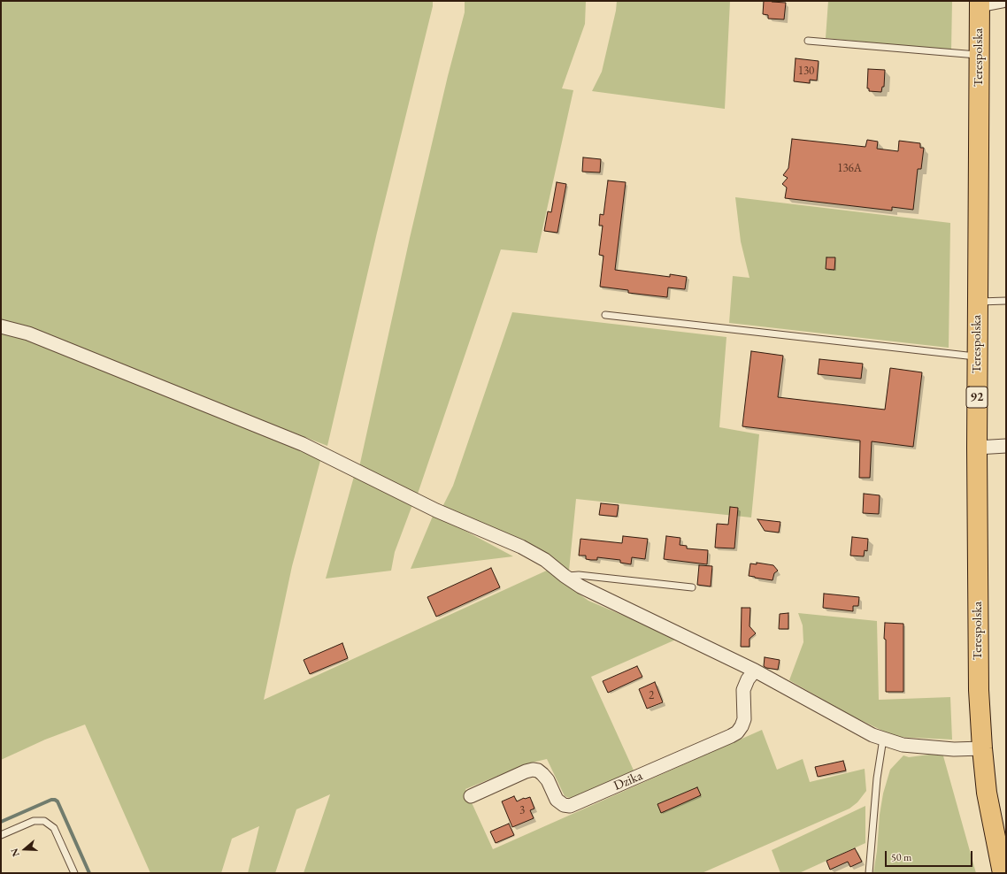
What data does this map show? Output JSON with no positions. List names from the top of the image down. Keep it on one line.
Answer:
{"streets":{"main road":["Terespolska","92"],"street":["Dzika"]},"house_numbers":["130","136A","2","3"],"scale_bar":"50 m","north":"left"}
